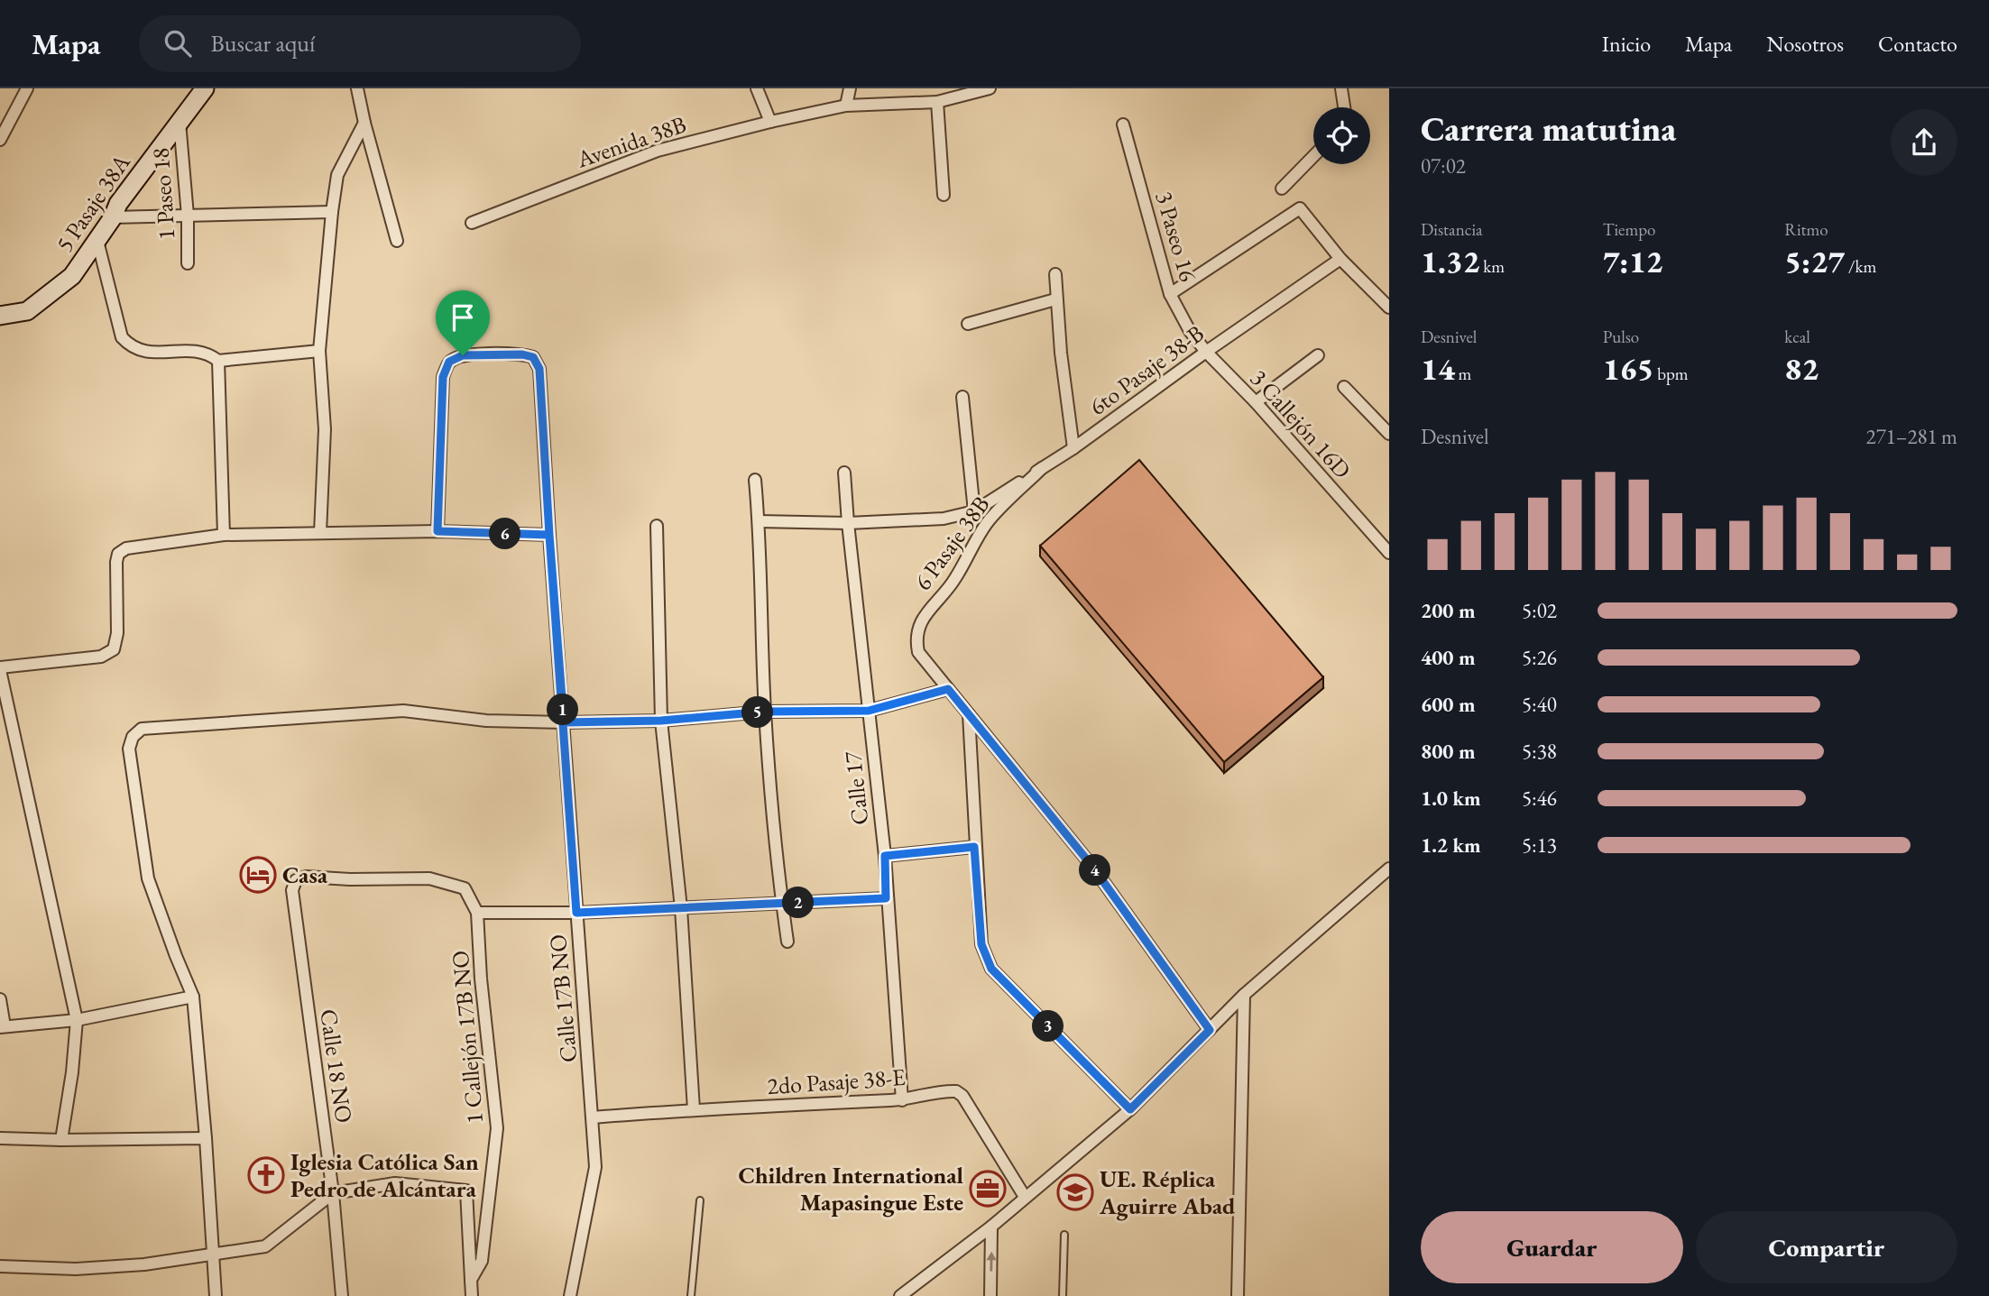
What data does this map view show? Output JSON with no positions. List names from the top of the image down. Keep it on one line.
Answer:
{"streets":{"street":["Avenida 38B","1 Paseo 18","5 Pasaje 38A","3 Paseo 16","6to Pasaje 38-B","3 Callejón 16D","6 Pasaje 38B","Calle 17","Calle 17B NO","1 Callejón 17B NO","Calle 18 NO","2do Pasaje 38-E"]},"crossings":[["1 Paseo 18","5 Pasaje 38A"],["3 Paseo 16","6to Pasaje 38-B"],["3 Paseo 16","3 Callejón 16D"],["6to Pasaje 38-B","3 Callejón 16D"],["6to Pasaje 38-B","6 Pasaje 38B"],["6to Pasaje 38-B","Calle 17"],["Calle 17","2do Pasaje 38-E"],["Calle 17B NO","2do Pasaje 38-E"],["1 Callejón 17B NO","Calle 18 NO"]],"places":{"hotel":["Casa"],"church":["Iglesia Católica San Pedro de Alcántara"],"office":["Children International Mapasingue Este"],"school or university":["UE. Réplica Aguirre Abad"]},"page":{"header":"Mapa","search":"Buscar aquí","nav":["Inicio","Mapa","Nosotros","Contacto"],"heading":["Carrera matutina","07:02"],"stats":[["Distancia","1.32 km"],["Tiempo","7:12"],["Ritmo","5:27 /km"],["Desnivel","14 m"],["Pulso","165 bpm"],["kcal","82"]],"chart":["Desnivel","271–281 m"],"pins":["6","1","5","4","2","3"],"list":[{"name":"200 m","note":"5:02"},{"name":"400 m","note":"5:26"},{"name":"600 m","note":"5:40"},{"name":"800 m","note":"5:38"},{"name":"1.0 km","note":"5:46"},{"name":"1.2 km","note":"5:13"}],"buttons":["Guardar","Compartir"]}}
